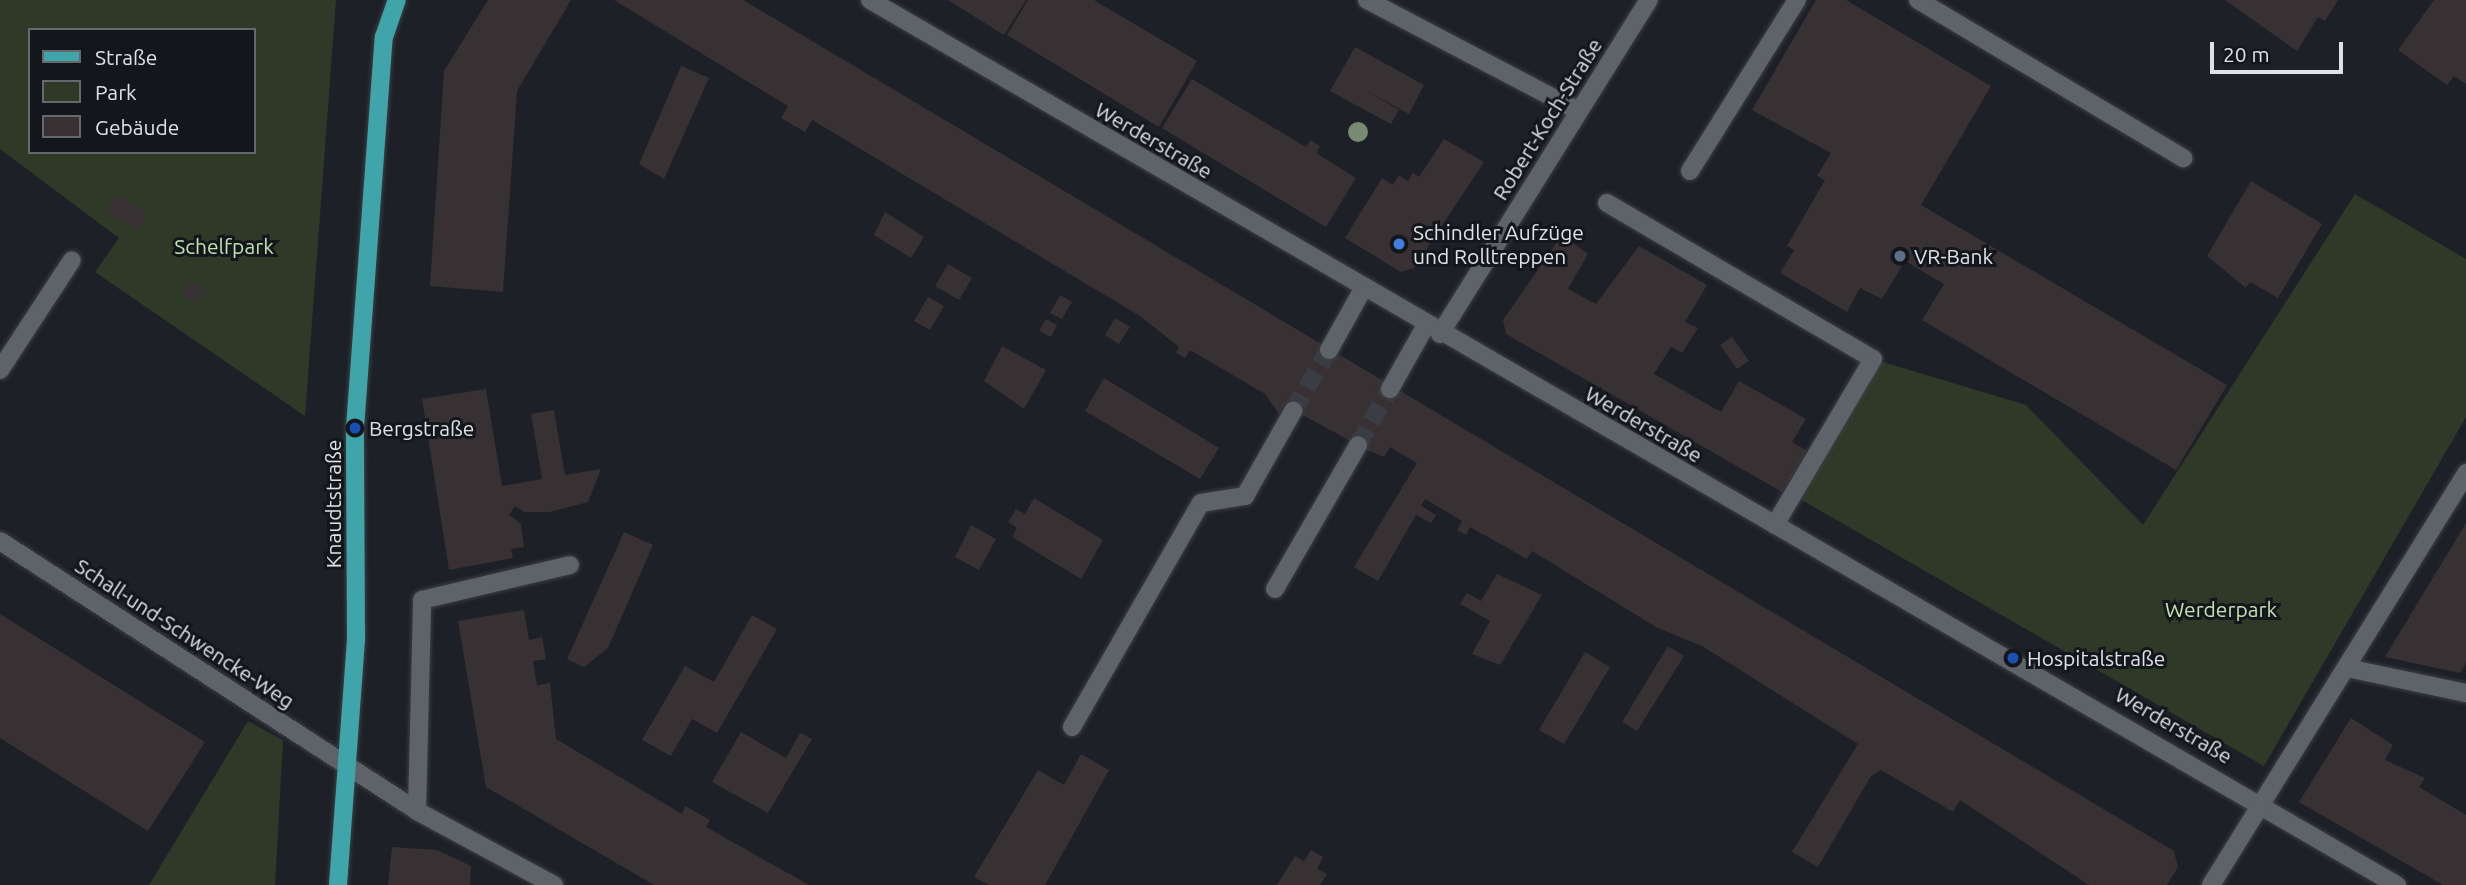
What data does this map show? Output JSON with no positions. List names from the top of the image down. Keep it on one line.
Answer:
{"streets":{"main road":["Knaudtstraße"],"street":["Robert-Koch-Straße","Werderstraße","Schall-und-Schwencke-Weg"]},"crossings":[["Robert-Koch-Straße","Werderstraße"],["Knaudtstraße","Schall-und-Schwencke-Weg"]],"parks":["Schelfpark","Werderpark"],"places":["Schindler Aufzüge und Rolltreppen","VR-Bank","Bergstraße","Hospitalstraße"],"legend":["Straße","Park","Gebäude"],"scale_bar":"20 m"}
